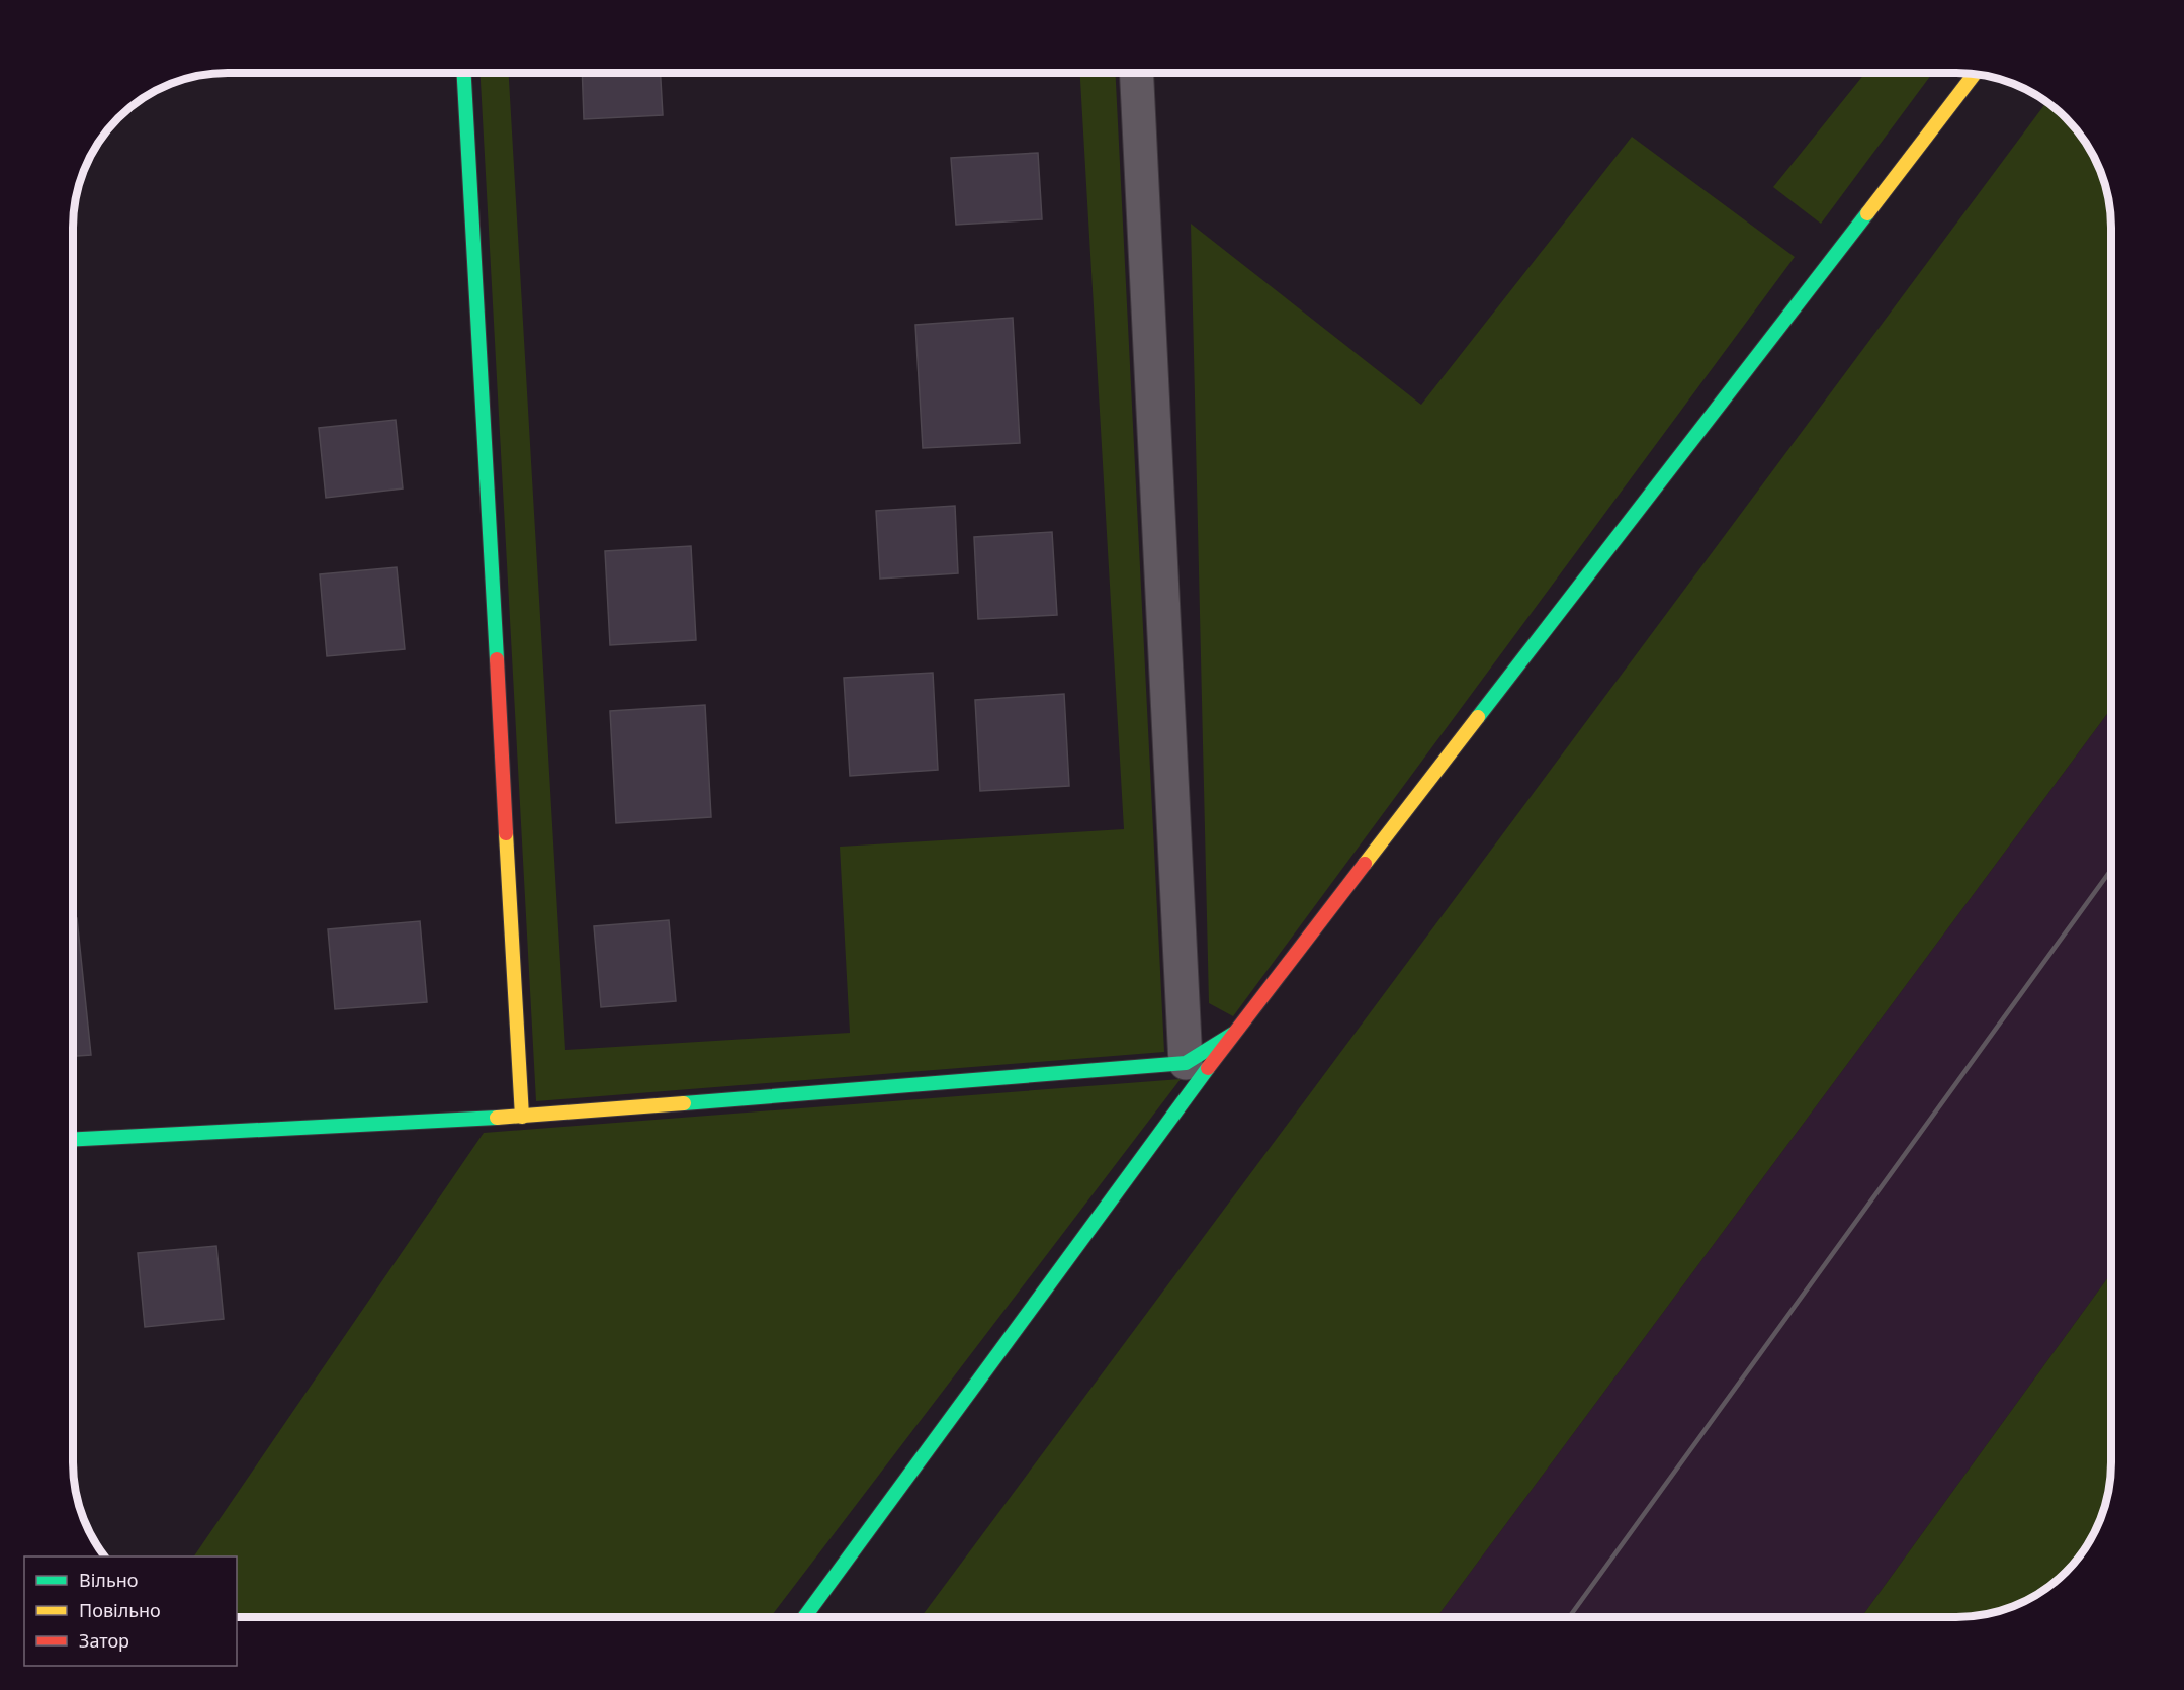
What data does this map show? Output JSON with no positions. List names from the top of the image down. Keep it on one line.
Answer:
{"legend":["Вільно","Повільно","Затор"]}
